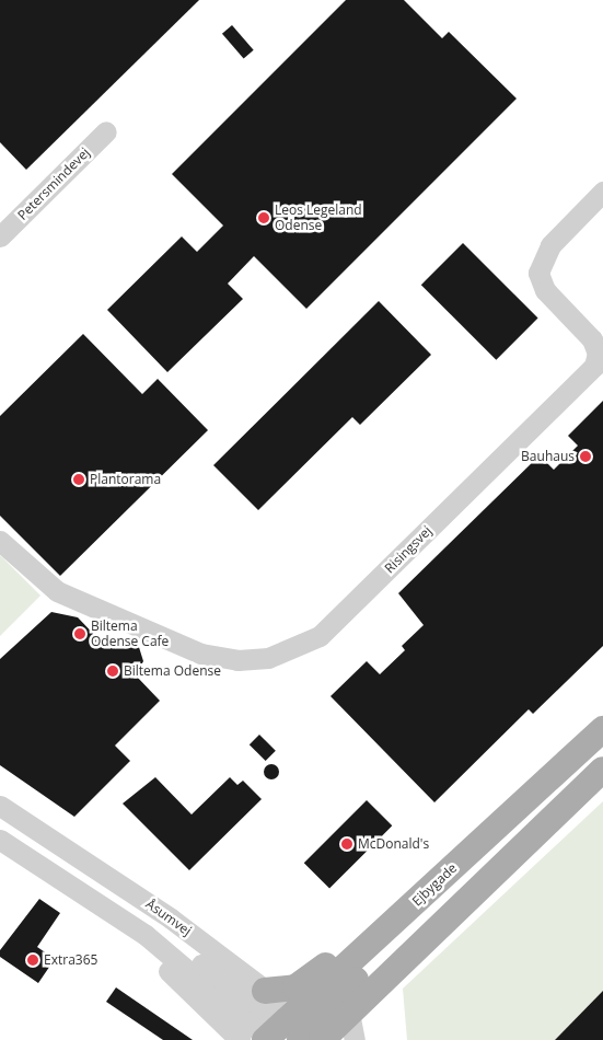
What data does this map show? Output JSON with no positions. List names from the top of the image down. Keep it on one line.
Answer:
{"streets":{"main road":["Ejbygade"],"street":["Petersmindevej","Risingsvej","Åsumvej"]},"crossings":[["Ejbygade","Åsumvej"]],"places":["Leos Legeland Odense","Bauhaus","Plantorama","Biltema Odense Cafe","Biltema Odense","McDonald's","Extra365"]}
